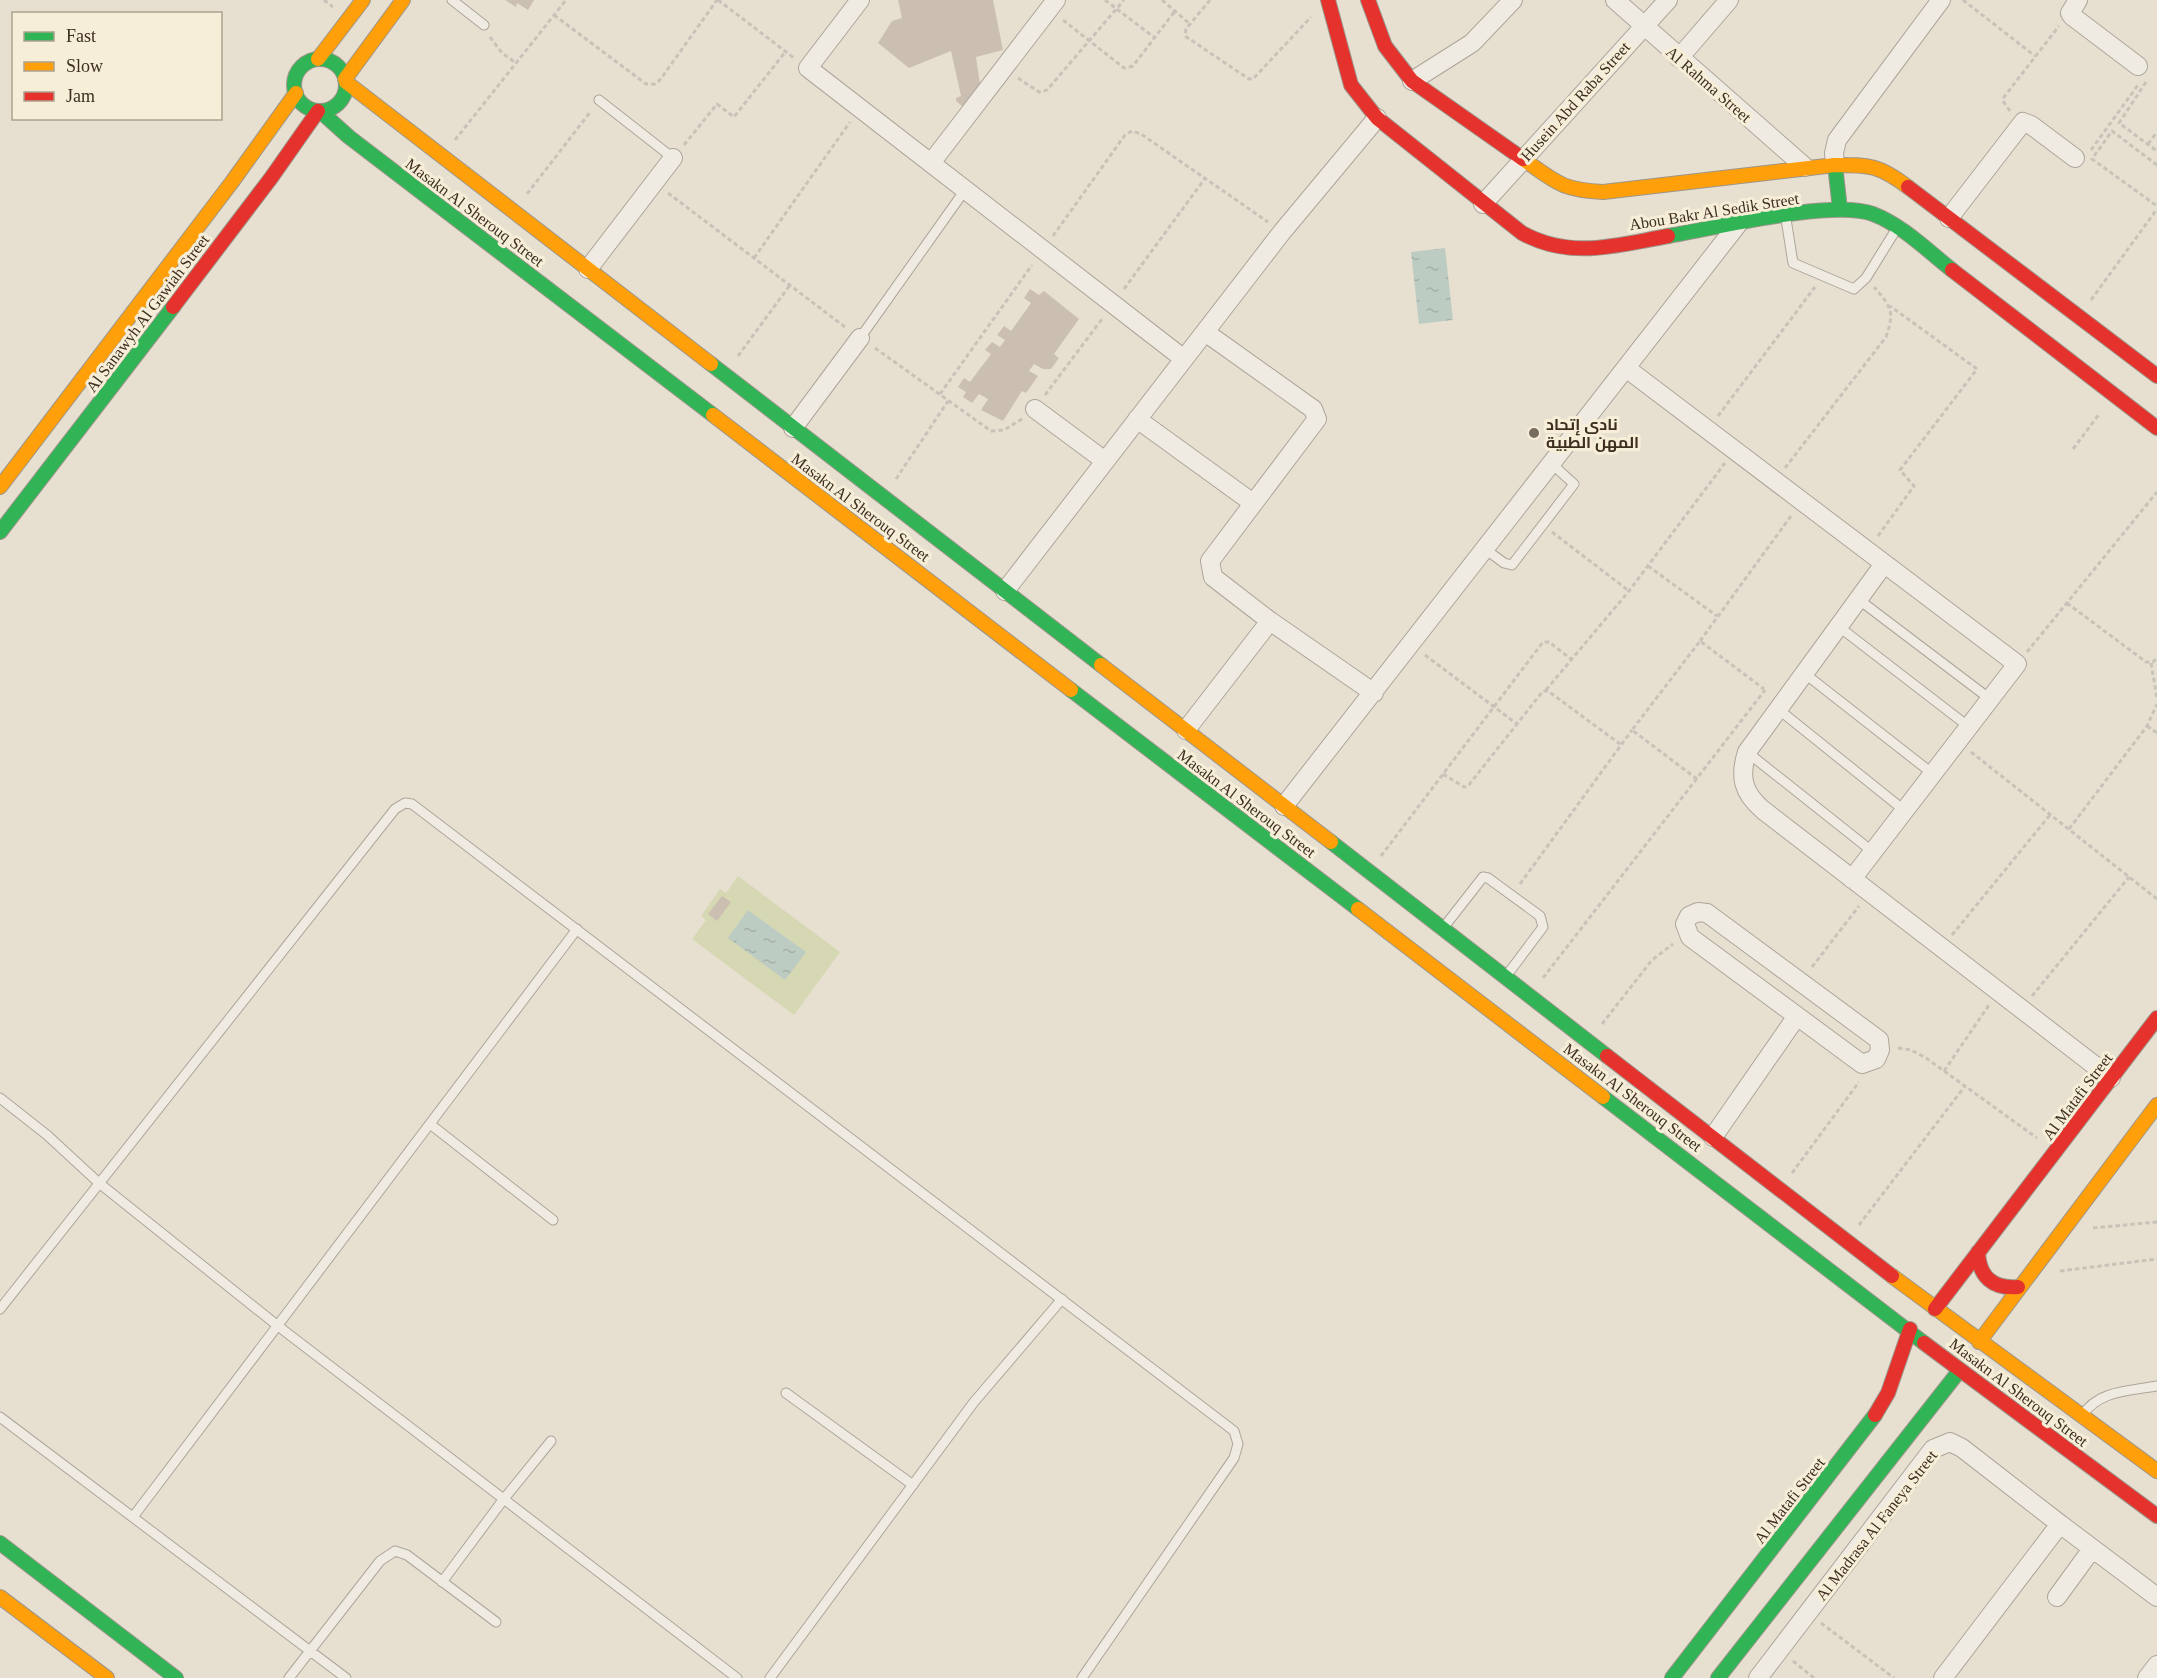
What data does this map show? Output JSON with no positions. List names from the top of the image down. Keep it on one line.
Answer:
{"streets":{"street":["Al Rahma Street","Husein Abd Raba Street","Abou Bakr Al Sedik Street","Masakn Al Sherouq Street","Al Sanawyh Al Gawiah Street","Al Matafi Street","Al Madrasa Al Faneya Street"]},"crossings":[["Al Rahma Street","Husein Abd Raba Street"],["Al Rahma Street","Abou Bakr Al Sedik Street"],["Husein Abd Raba Street","Abou Bakr Al Sedik Street"],["Masakn Al Sherouq Street","Al Sanawyh Al Gawiah Street"],["Masakn Al Sherouq Street","Al Matafi Street"]],"places":["نادى إتحاد المهن الطبية"],"legend":["Fast","Slow","Jam"]}
